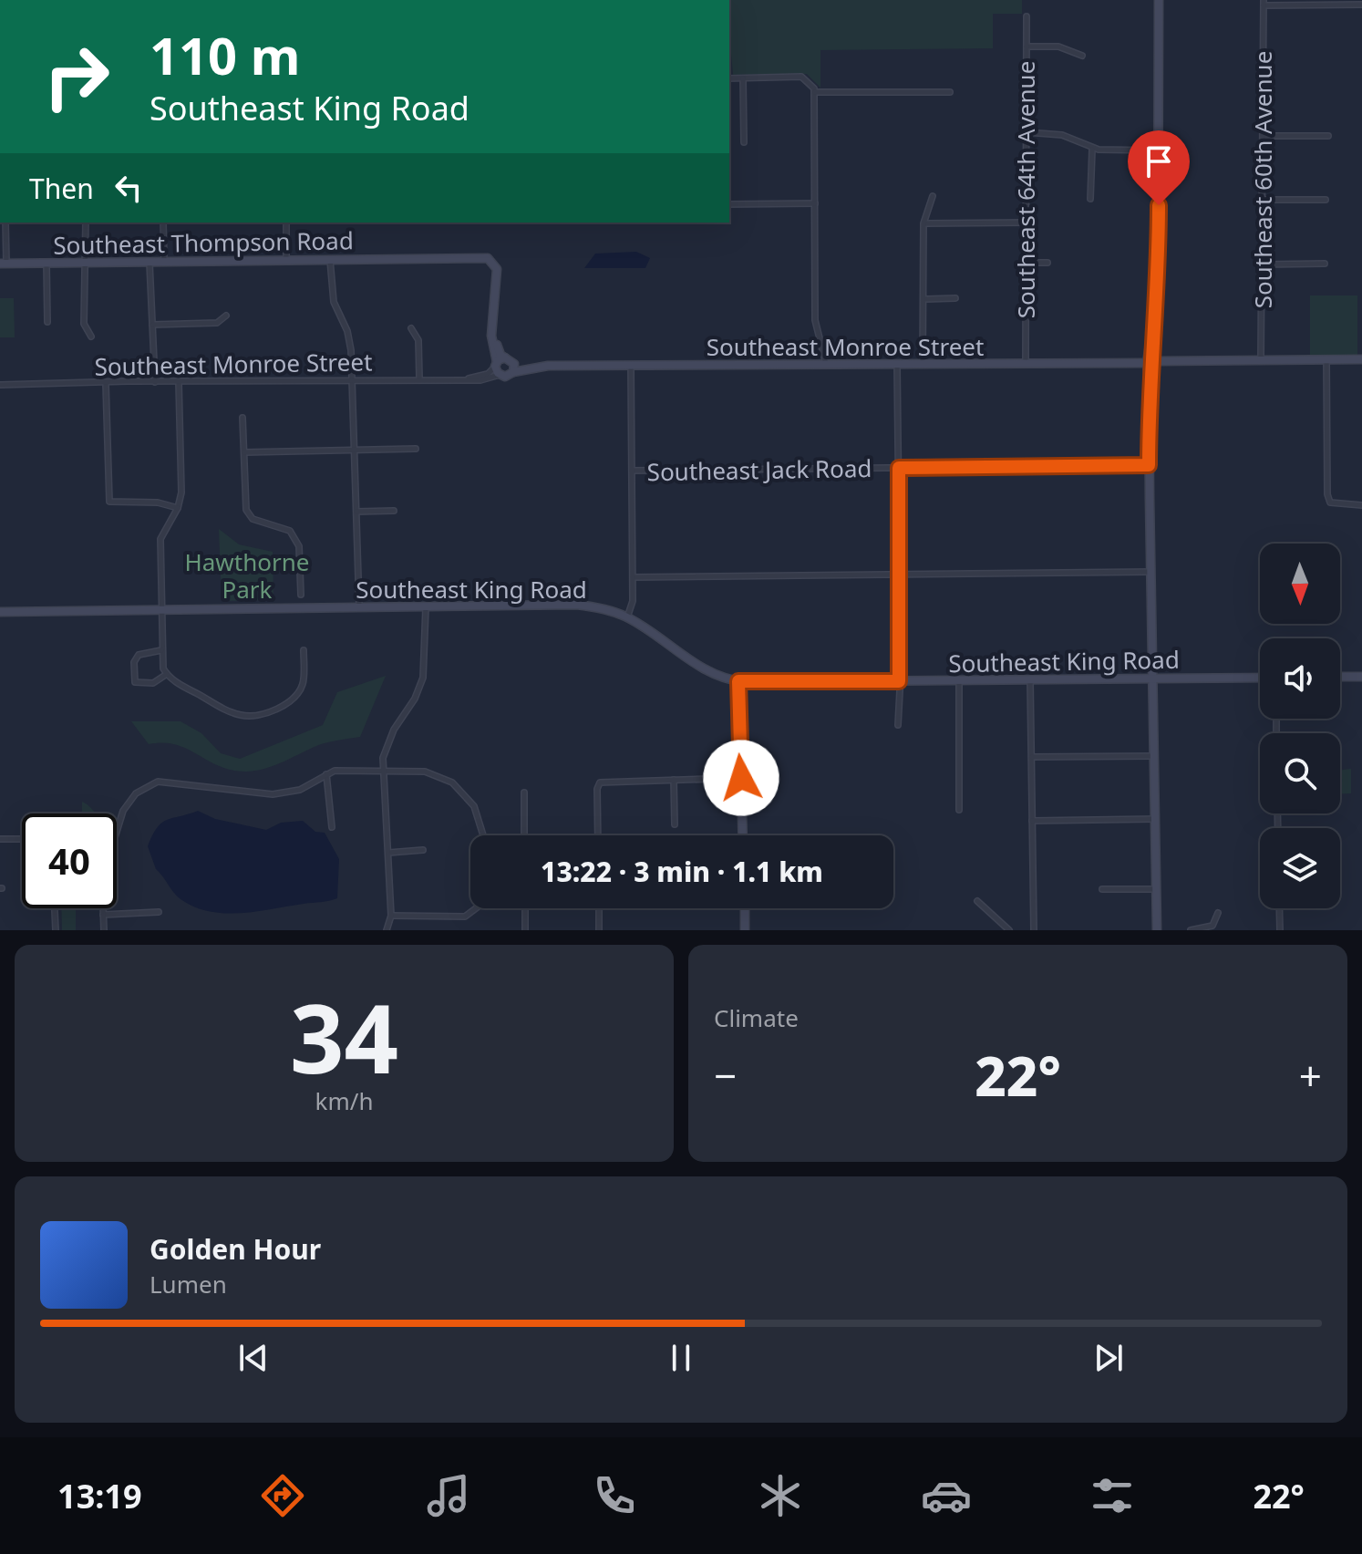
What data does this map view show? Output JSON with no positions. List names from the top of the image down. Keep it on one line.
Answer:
{"streets":{"main road":["Southeast Thompson Road","Southeast Monroe Street","Southeast King Road"],"street":["Southeast 60th Avenue","Southeast 64th Avenue","Southeast Jack Road"]},"crossings":[["Southeast 60th Avenue","Southeast Monroe Street"],["Southeast 64th Avenue","Southeast Monroe Street"]],"parks":["Hawthorne Park"],"north":"bottom","page":{"turn":["110 m","Southeast King Road"],"then":"Then","limit":"40","trip":"13:22 · 3 min · 1.1 km","tile":[["34","km/h"],"Climate"],"heat":["−","22°","+"],"song":["Golden Hour","Lumen"],"tabs":["13:19","22°"]}}
